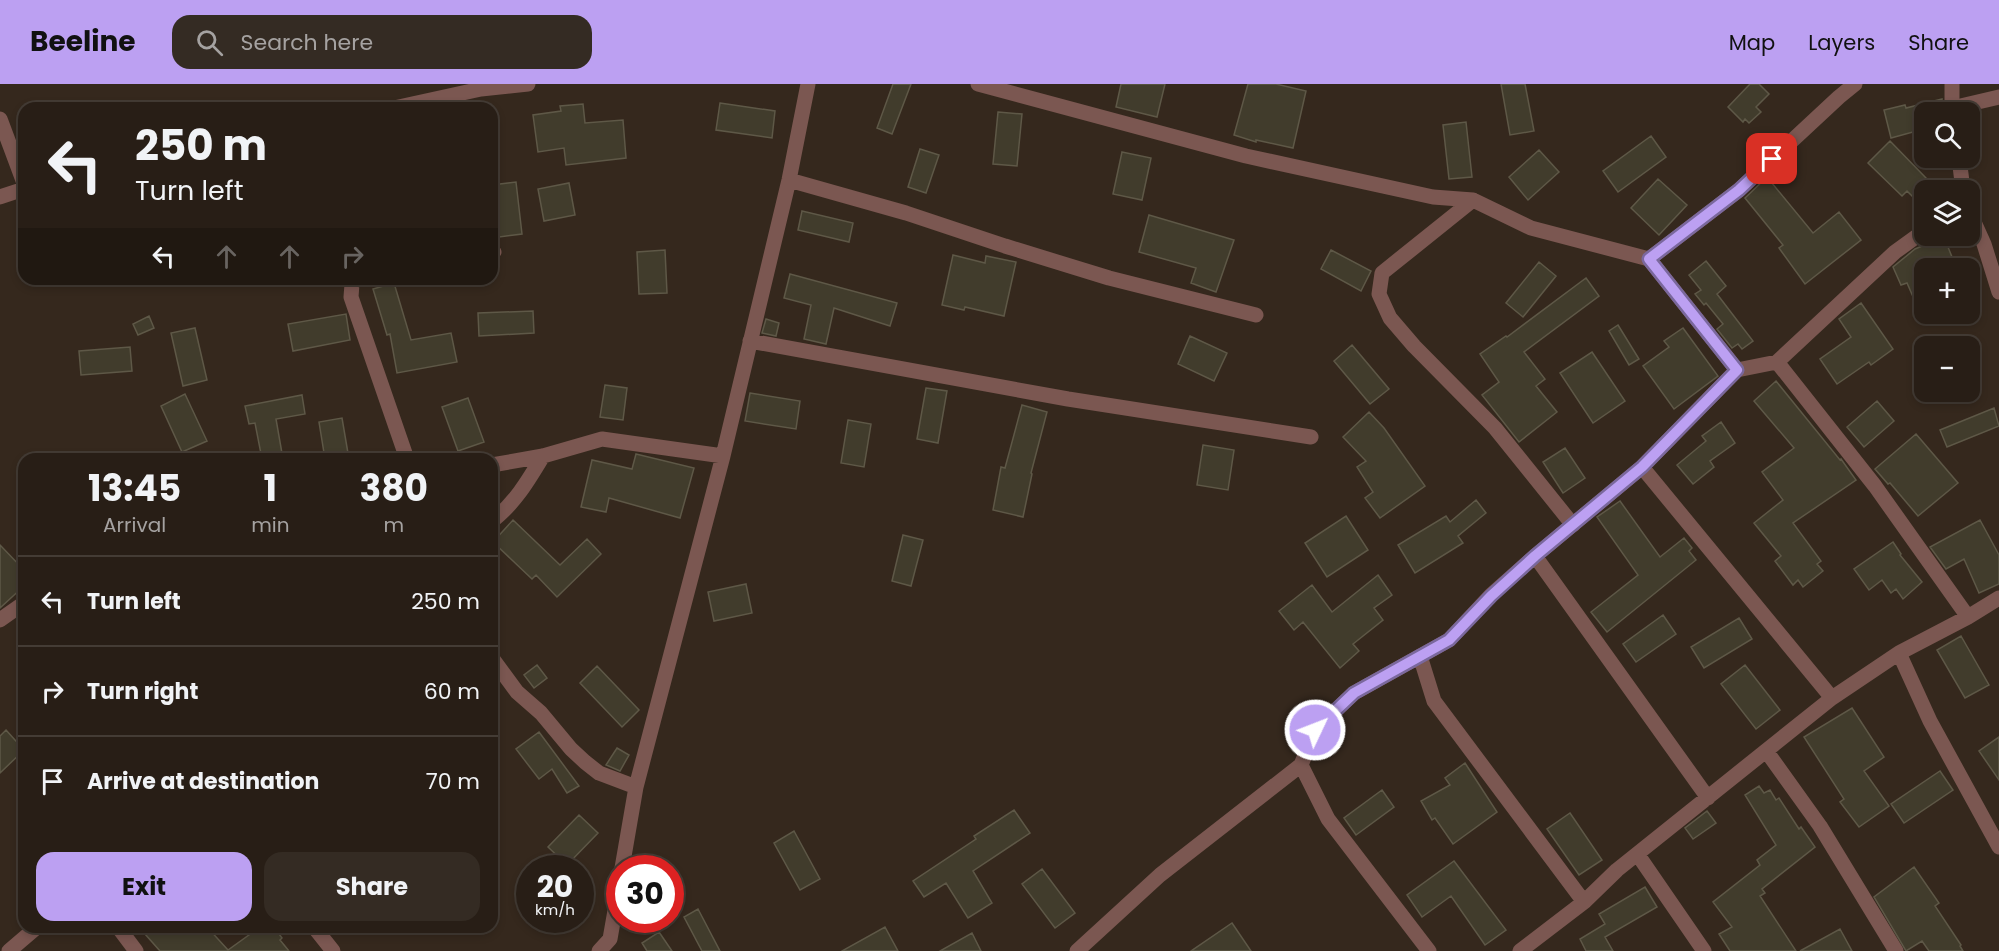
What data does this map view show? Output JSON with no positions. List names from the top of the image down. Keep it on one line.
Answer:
{"page":{"header":"Beeline","search":"Search here","nav":["Map","Layers","Share"],"map_buttons":["+","−"],"turn":["250 m","Turn left"],"eta":["13:45","Arrival","1","min","380","m"],"list":[{"name":"Turn left","value":"250 m"},{"name":"Turn right","value":"60 m"},{"name":"Arrive at destination","value":"70 m"}],"buttons":["Exit","Share"],"speed":"20 km/h","limit":"30"}}
